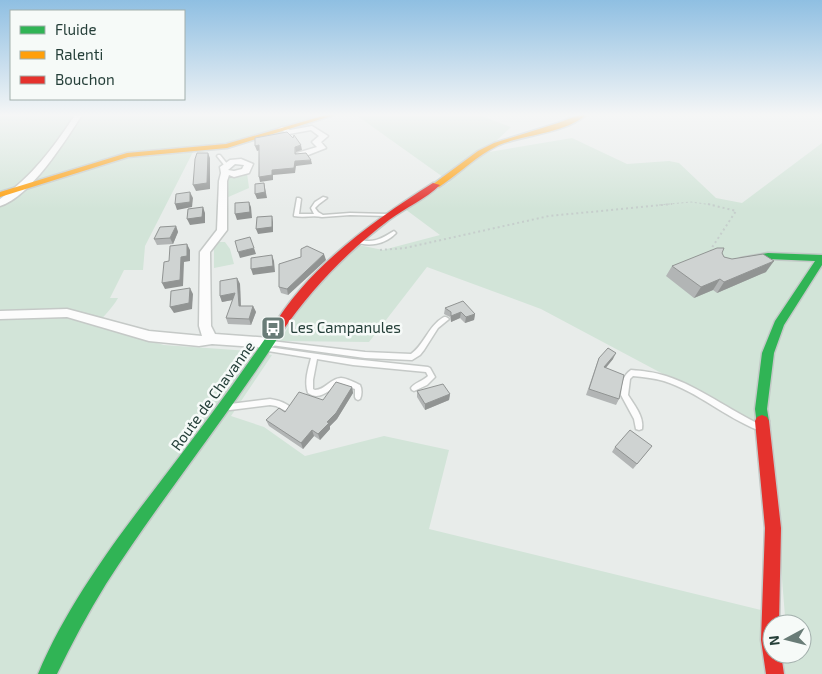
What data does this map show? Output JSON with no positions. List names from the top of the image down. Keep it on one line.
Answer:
{"streets":{"street":["Route de Chavanne"]},"places":{"bus stop":["Les Campanules"]},"legend":["Fluide","Ralenti","Bouchon"],"north":"left"}
